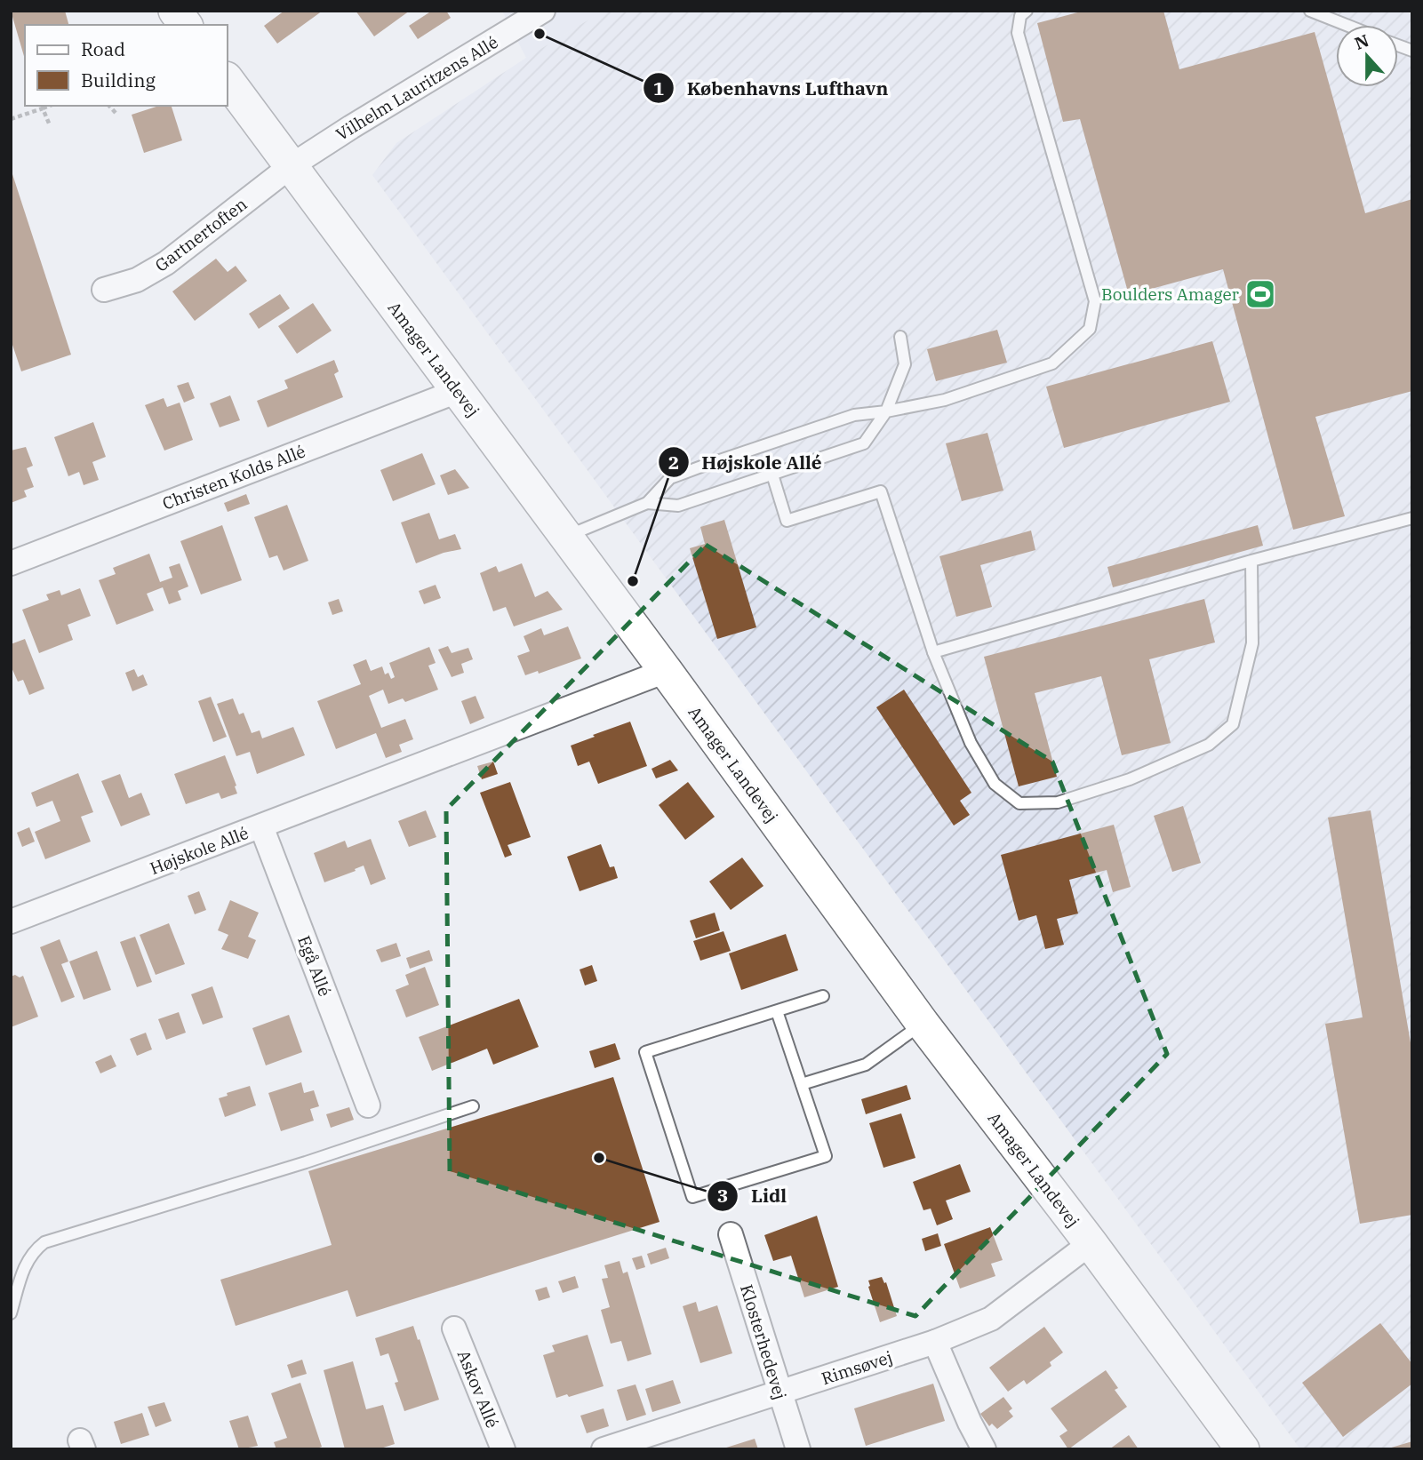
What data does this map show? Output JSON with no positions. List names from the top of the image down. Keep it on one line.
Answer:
{"streets":{"street":["Vilhelm Lauritzens Allé","Gartnertoften","Amager Landevej","Christen Kolds Allé","Højskole Allé","Egå Allé","Klosterhedevej","Rimsøvej","Askov Allé"]},"crossings":[["Vilhelm Lauritzens Allé","Gartnertoften"],["Vilhelm Lauritzens Allé","Amager Landevej"],["Gartnertoften","Amager Landevej"],["Amager Landevej","Christen Kolds Allé"],["Amager Landevej","Højskole Allé"],["Amager Landevej","Rimsøvej"],["Højskole Allé","Egå Allé"],["Klosterhedevej","Rimsøvej"]],"places":{"other":["Københavns Lufthavn","Højskole Allé","Lidl"],"sports":["Boulders Amager"]},"legend":["Road","Building"],"north":"top"}
